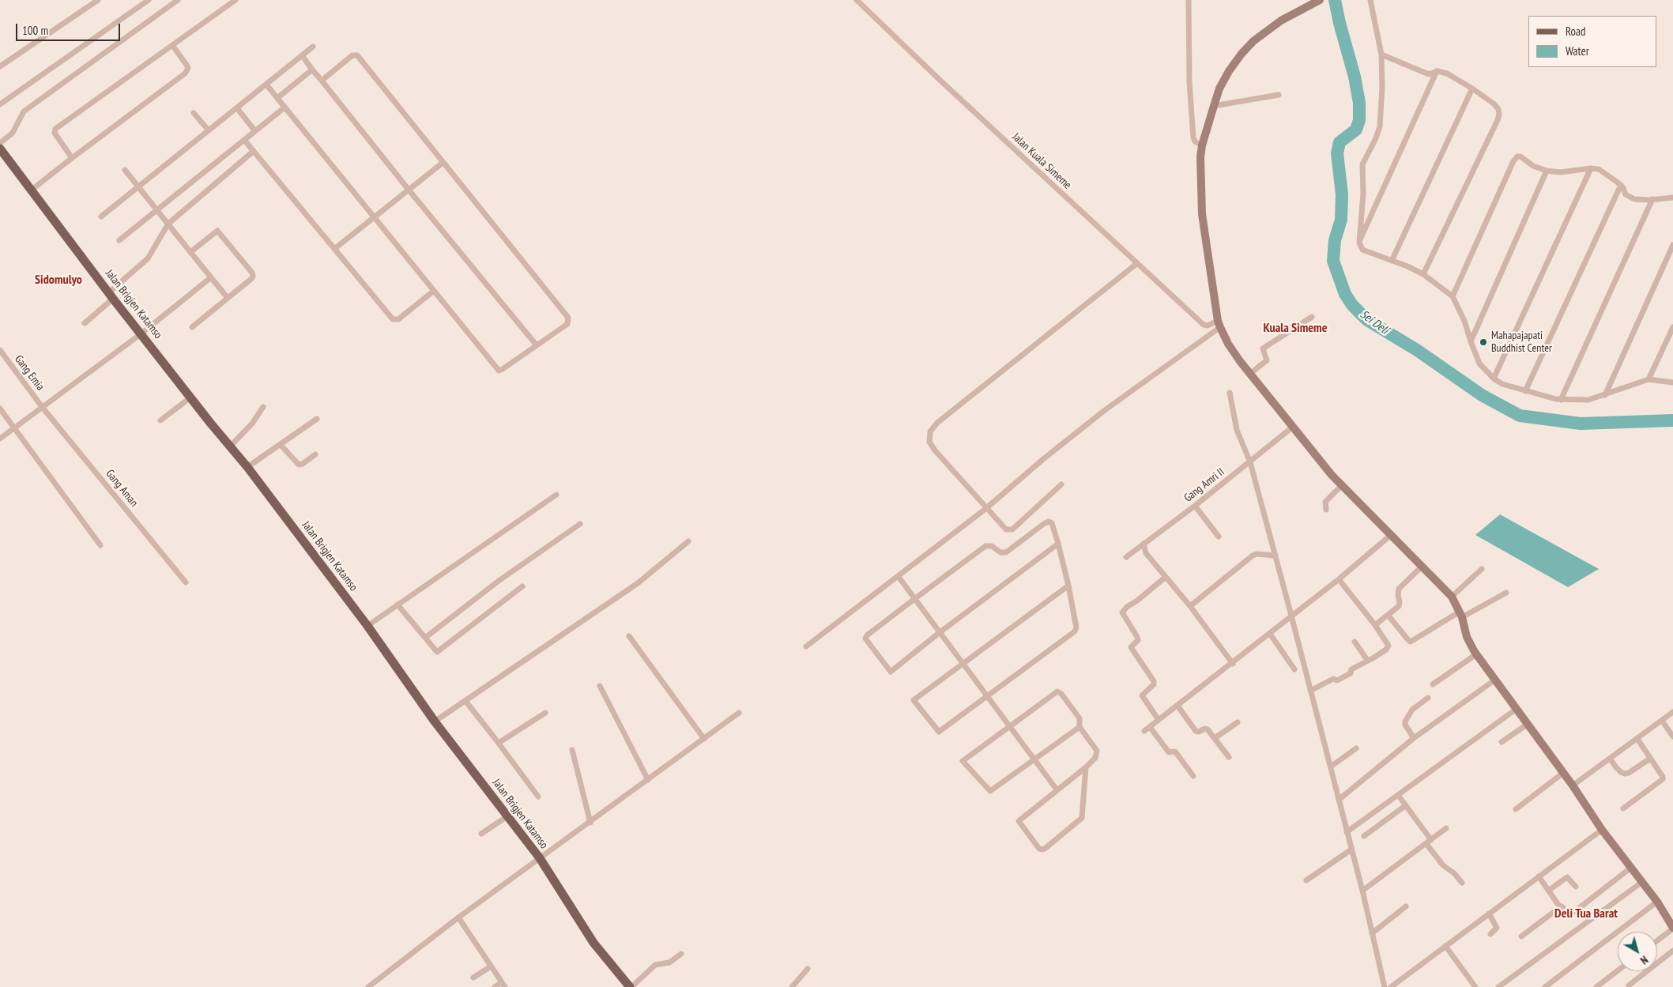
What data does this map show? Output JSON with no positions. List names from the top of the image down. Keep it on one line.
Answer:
{"streets":{"main road":["Jalan Brigjen Katamso"],"street":["Jalan Kuala Simeme","Gang Emia","Gang Amri II","Gang Aman"]},"crossings":[["Gang Emia","Gang Aman"]],"districts":["Sidomulyo","Kuala Simeme","Deli Tua Barat"],"water":["Sei Deli"],"places":["Mahapajapati Buddhist Center"],"legend":["Road","Water"],"scale_bar":"100 m","north":"bottom right"}
